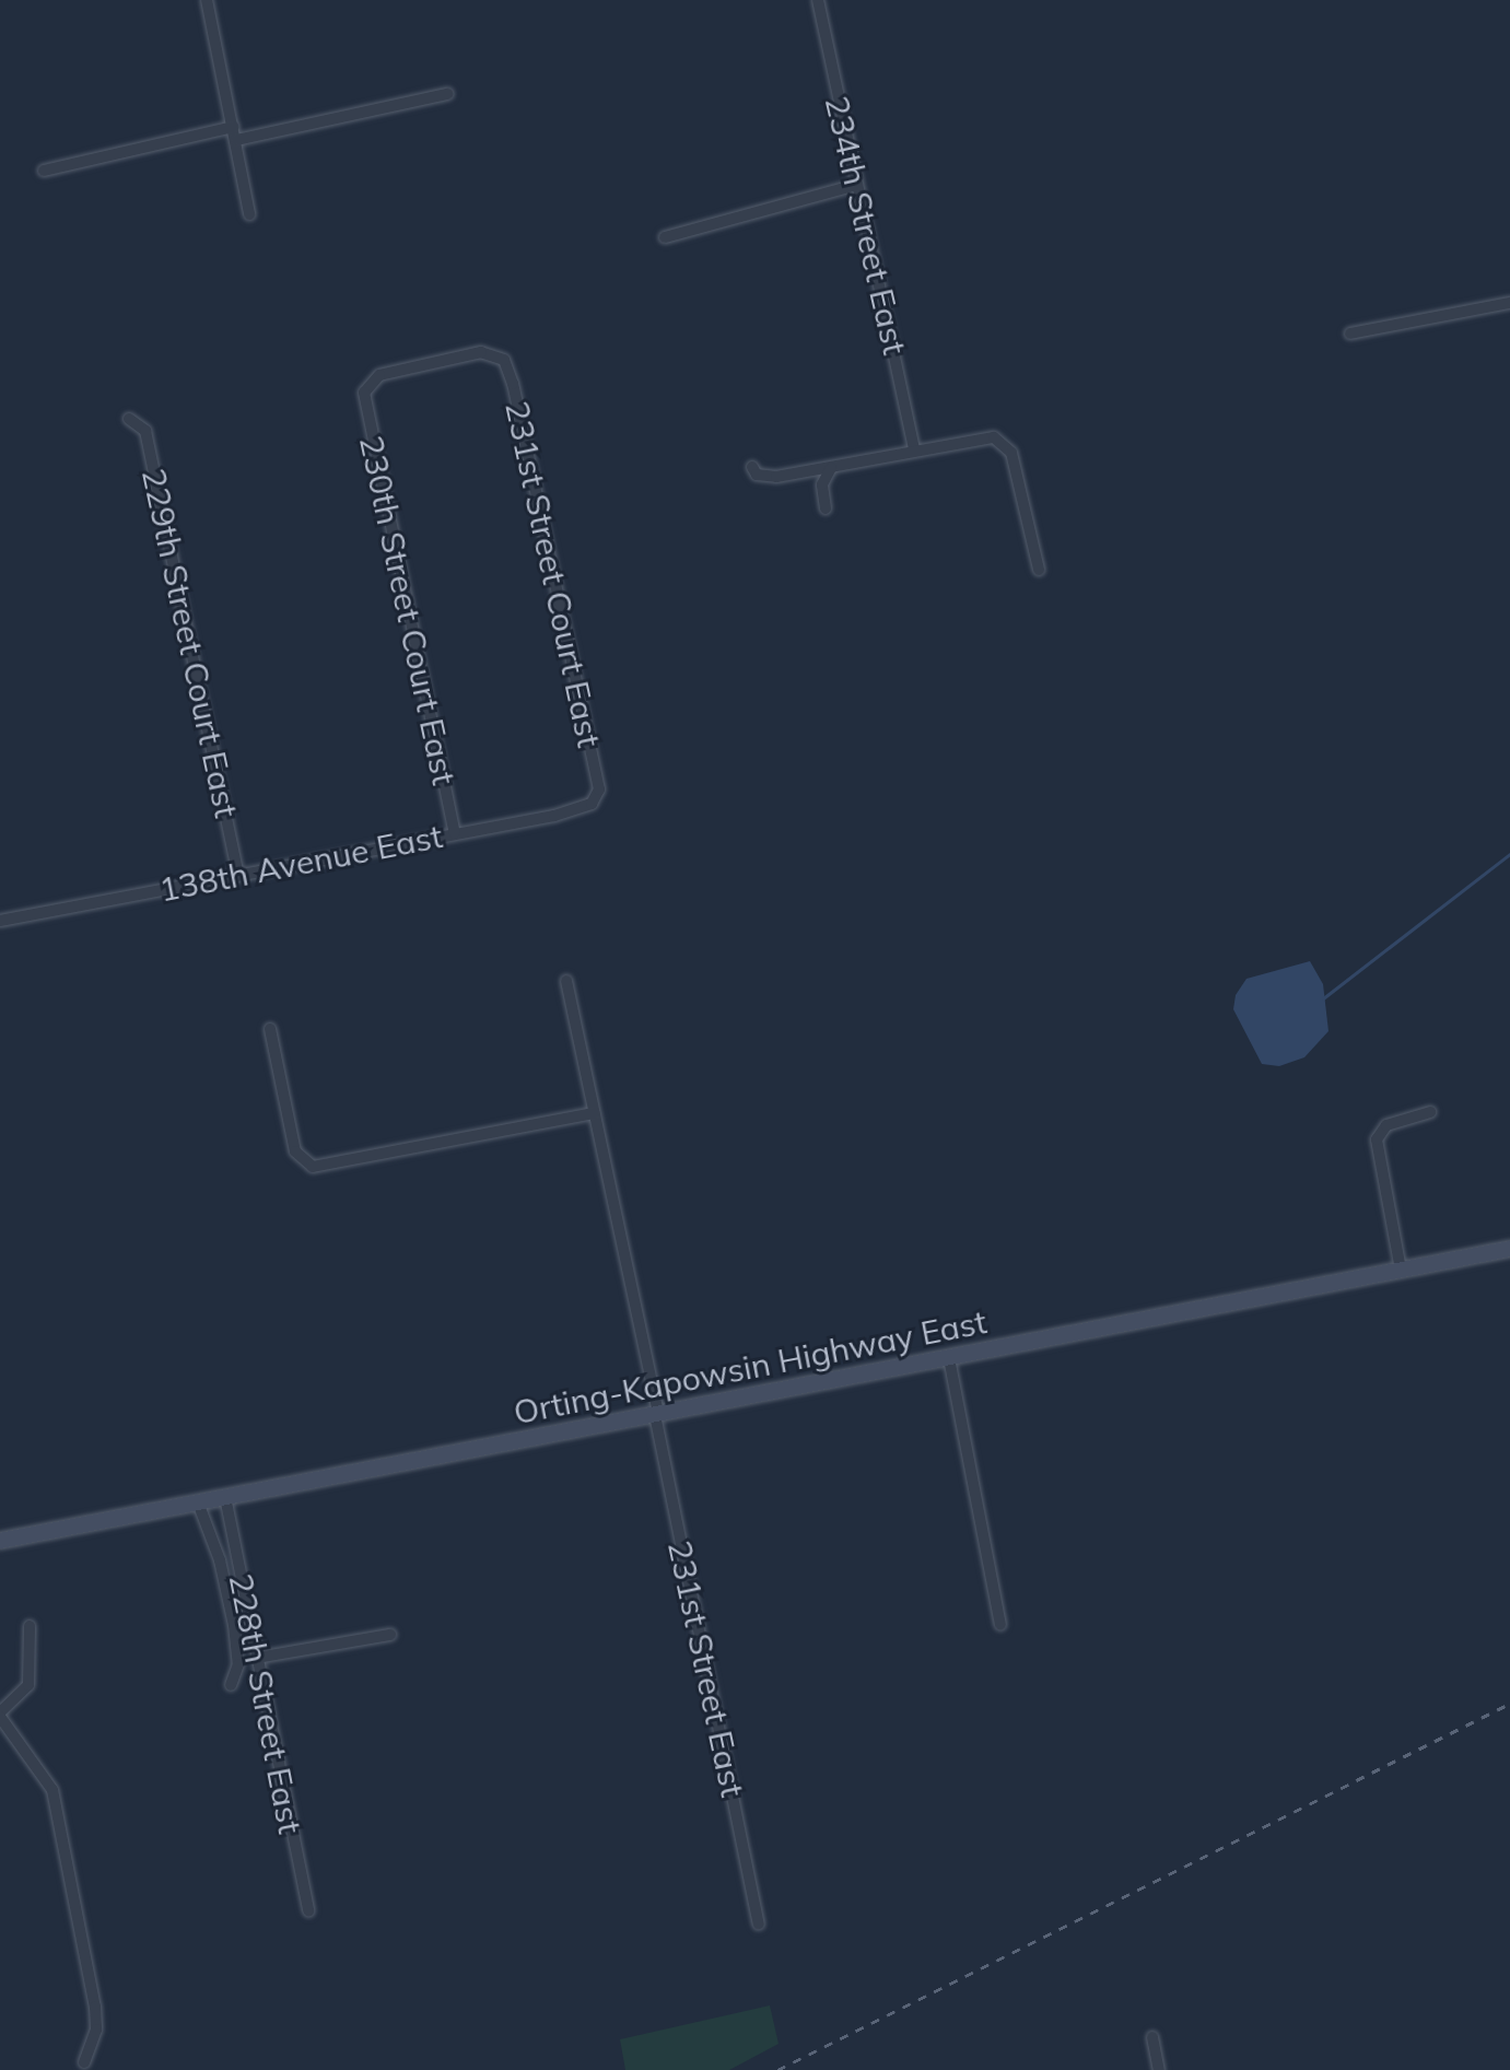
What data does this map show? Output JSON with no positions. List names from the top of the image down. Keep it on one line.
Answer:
{"streets":{"main road":["Orting-Kapowsin Highway East"],"street":["234th Street East","231st Street Court East","230th Street Court East","229th Street Court East","138th Avenue East","231st Street East","228th Street East"]},"crossings":[["231st Street Court East","230th Street Court East"],["231st Street Court East","138th Avenue East"],["230th Street Court East","138th Avenue East"],["229th Street Court East","138th Avenue East"],["Orting-Kapowsin Highway East","231st Street East"],["Orting-Kapowsin Highway East","228th Street East"]]}
